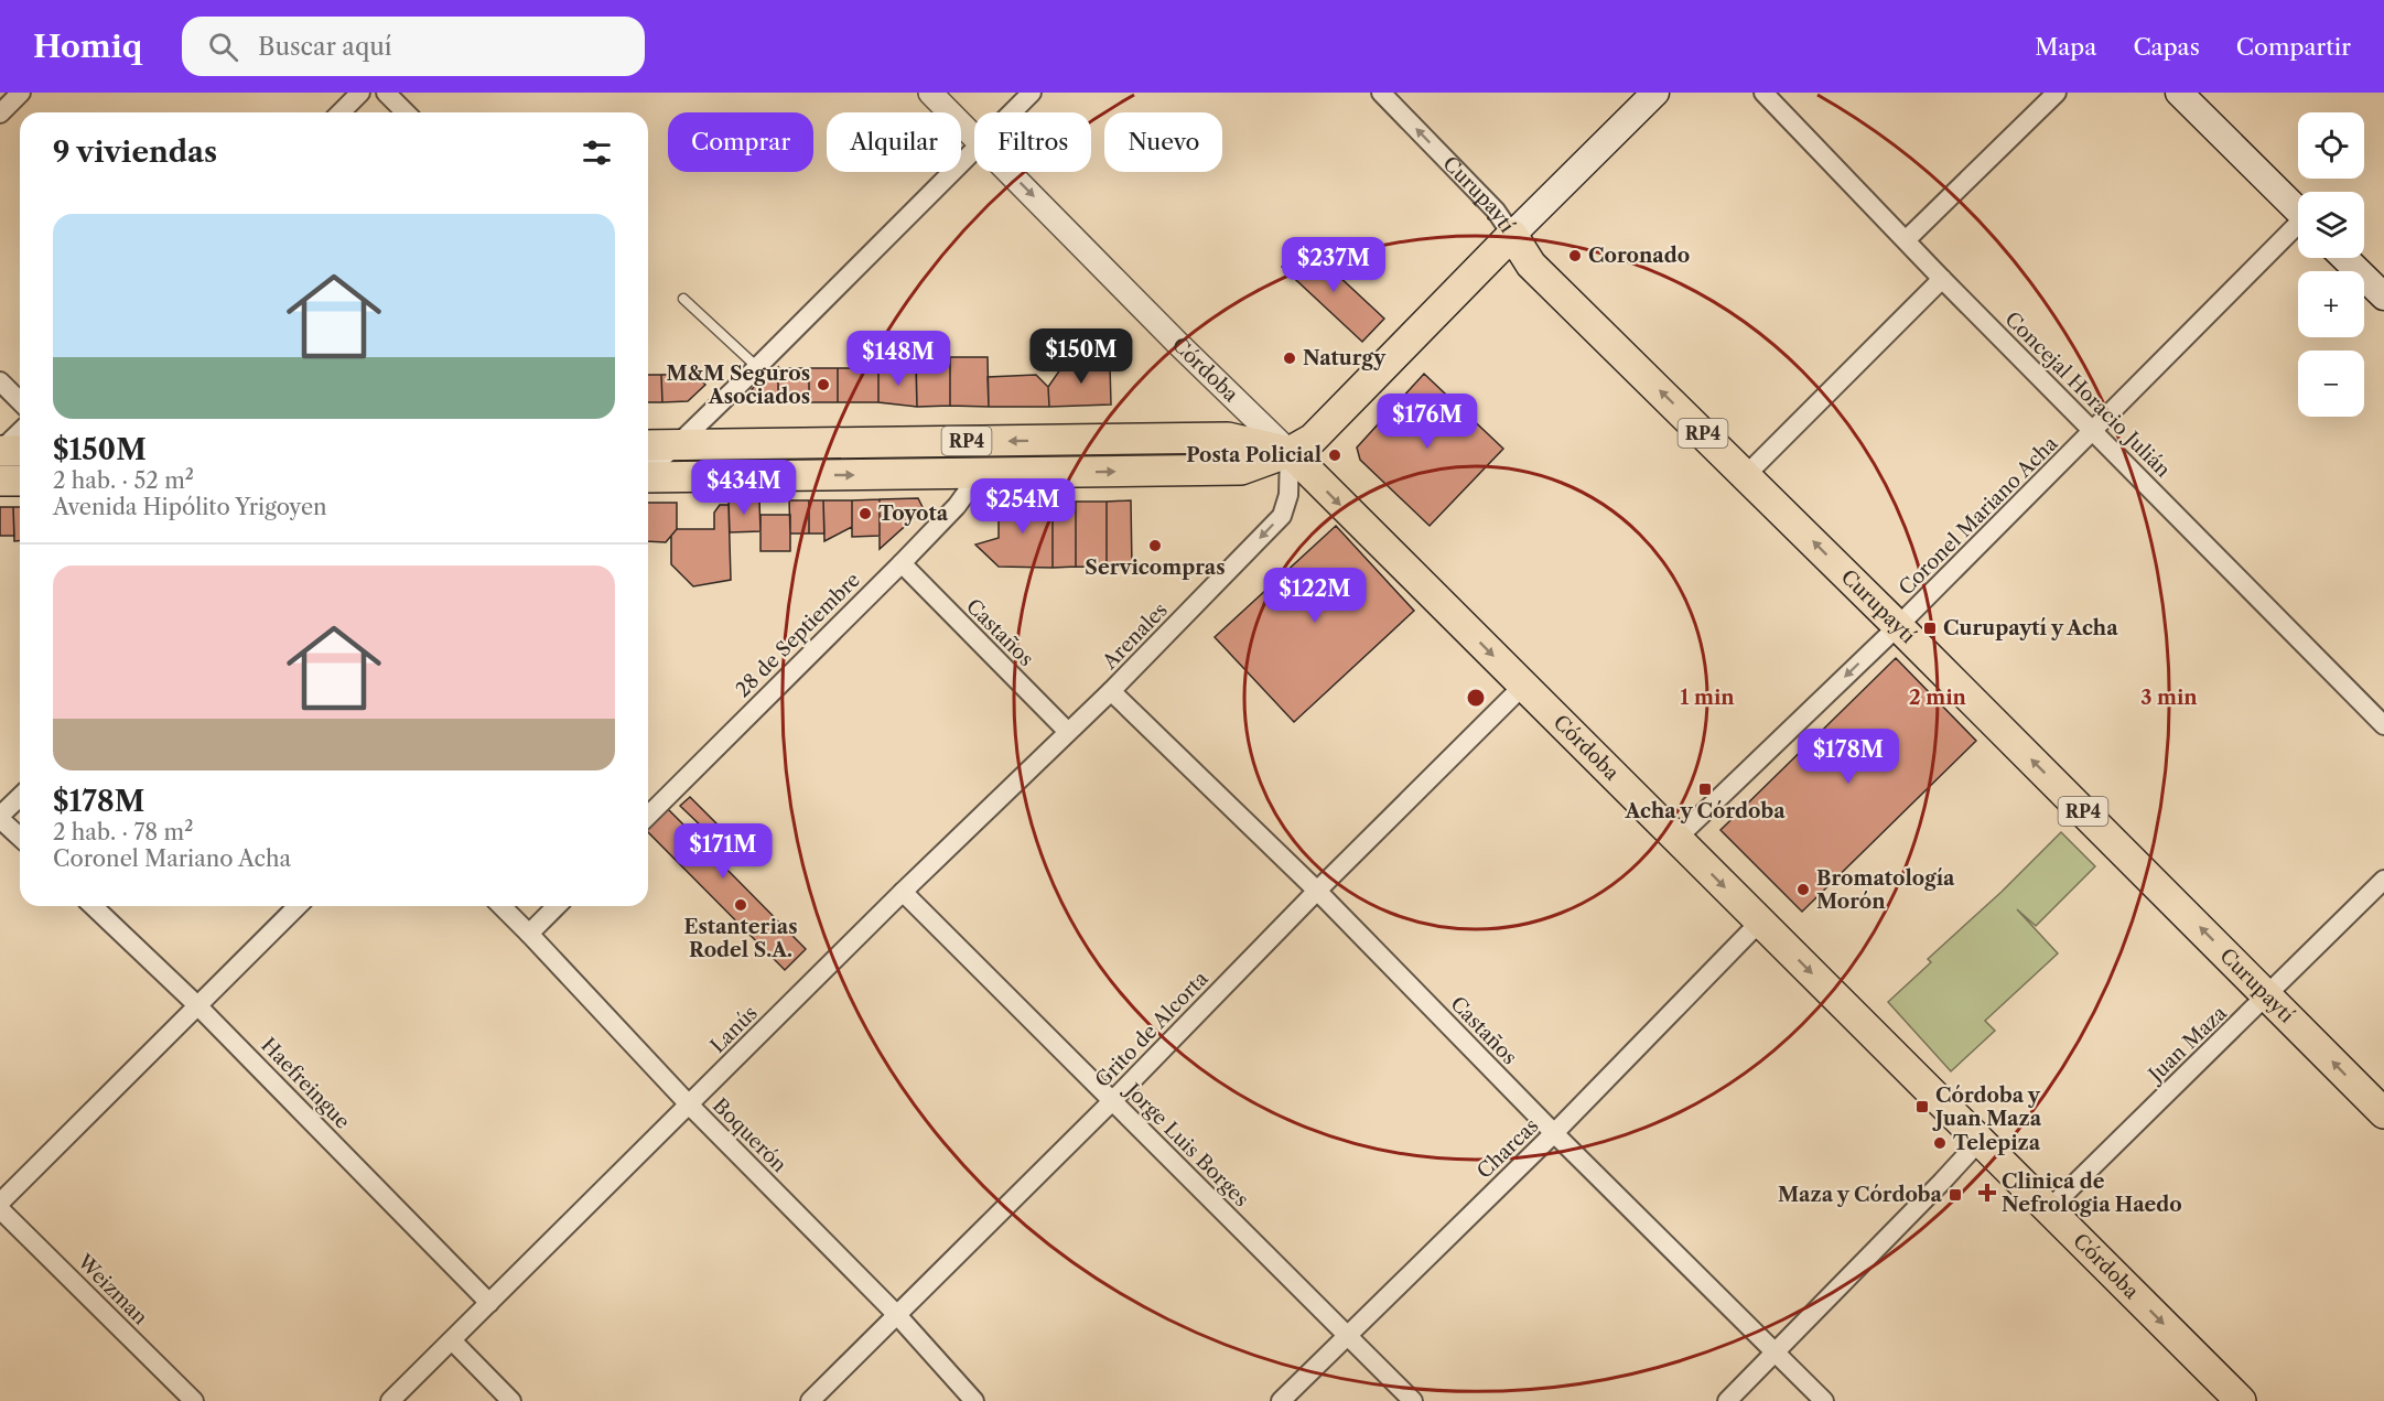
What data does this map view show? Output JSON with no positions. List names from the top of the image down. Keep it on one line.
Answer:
{"streets":{"main road":["Curupaytí","Córdoba","RP4"],"street":["Concejal Horacio Julián","Coronel Mariano Acha","Castaños","28 de Septiembre","Arenales","Lanús","Grito de Alcorta","Juan Maza","Haefreingue","Boquerón","Jorge Luis Borges","Charcas","Weizman"]},"crossings":[["Curupaytí","RP4"],["Curupaytí","Coronel Mariano Acha"],["Curupaytí","Juan Maza"],["Córdoba","RP4"],["Córdoba","Coronel Mariano Acha"],["Córdoba","Arenales"],["Córdoba","Grito de Alcorta"],["Córdoba","Juan Maza"],["Córdoba","Charcas"],["Concejal Horacio Julián","Coronel Mariano Acha"],["RP4","28 de Septiembre"],["RP4","Arenales"],["Castaños","28 de Septiembre"],["Castaños","Arenales"],["Castaños","Lanús"],["Castaños","Grito de Alcorta"],["Castaños","Charcas"],["Arenales","Lanús"],["Lanús","Haefreingue"],["Lanús","Boquerón"],["Lanús","Jorge Luis Borges"],["Grito de Alcorta","Boquerón"],["Grito de Alcorta","Jorge Luis Borges"],["Jorge Luis Borges","Charcas"]],"one_way":["Curupaytí","Córdoba","Coronel Mariano Acha","Arenales"],"places":{"other":["Coronado","Naturgy","M&M Seguros Asociados","Posta Policial","Toyota","Servicompras","Bromatología Morón","Estanterias Rodel S.A.","Telepiza"],"transit":["Curupaytí y Acha","Acha y Córdoba","Córdoba y Juan Maza","Maza y Córdoba"],"health":["Clinica de Nefrologia Haedo"]},"page":{"header":"Homiq","search":"Buscar aquí","nav":["Mapa","Capas","Compartir"],"map_buttons":["+","−"],"chip":["Comprar","Alquilar","Filtros","Nuevo"],"heading":"9 viviendas","list":[{"name":"$150M","note":"2 hab. · 52 m² · Avenida Hipólito Yrigoyen"},{"name":"$178M","note":"2 hab. · 78 m² · Coronel Mariano Acha"}],"price":["$237M","$150M","$148M","$176M","$434M","$254M","$122M","$178M","$171M"]},"rings":["1 min","2 min","3 min"]}
